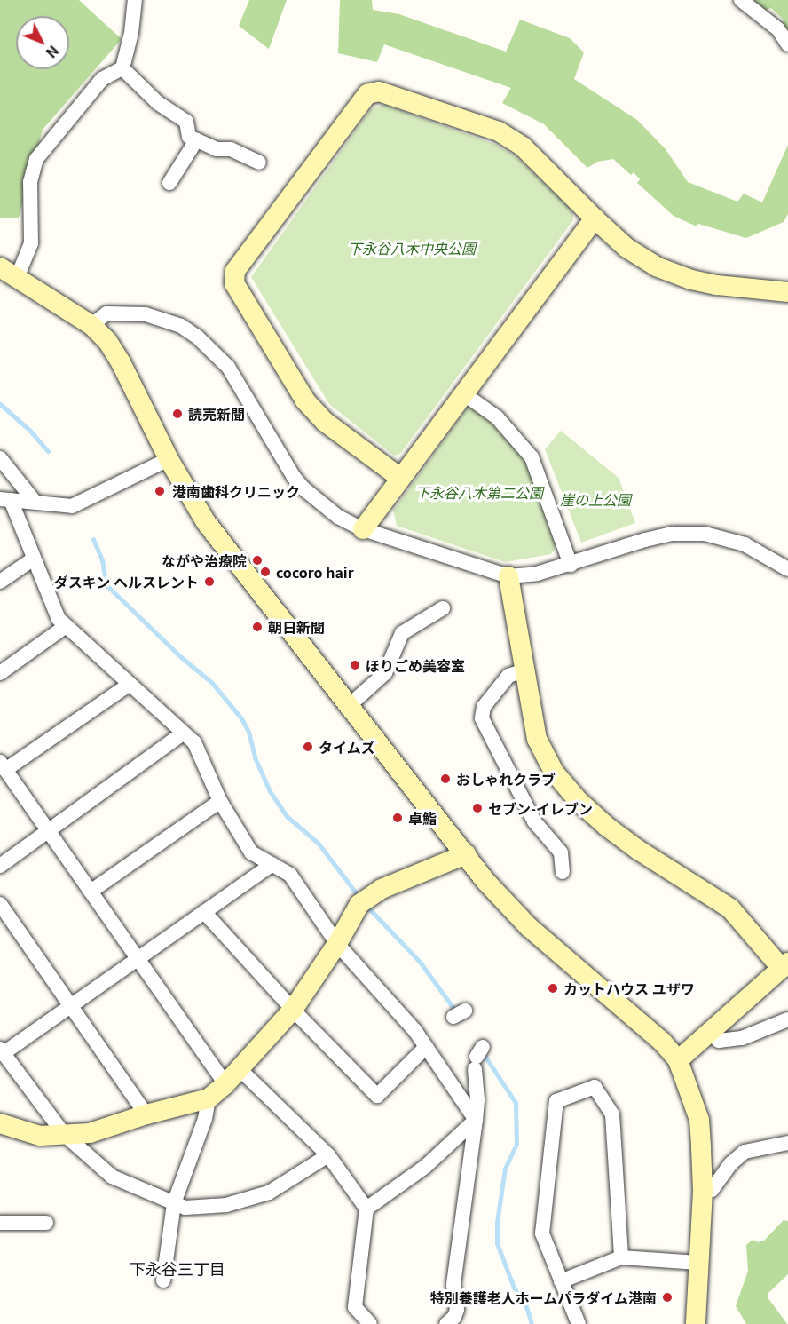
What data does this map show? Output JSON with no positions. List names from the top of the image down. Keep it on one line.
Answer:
{"districts":["下永谷三丁目"],"parks":["下永谷八木中央公園","下永谷八木第二公園","崖の上公園"],"places":["読売新聞","港南歯科クリニック","ながや治療院","cocoro hair","ダスキン ヘルスレント","朝日新聞","ほりごめ美容室","タイムズ","おしゃれクラブ","セブン-イレブン","卓鮨","カットハウス ユザワ","特別養護老人ホームパラダイム港南"],"north":"bottom right"}
